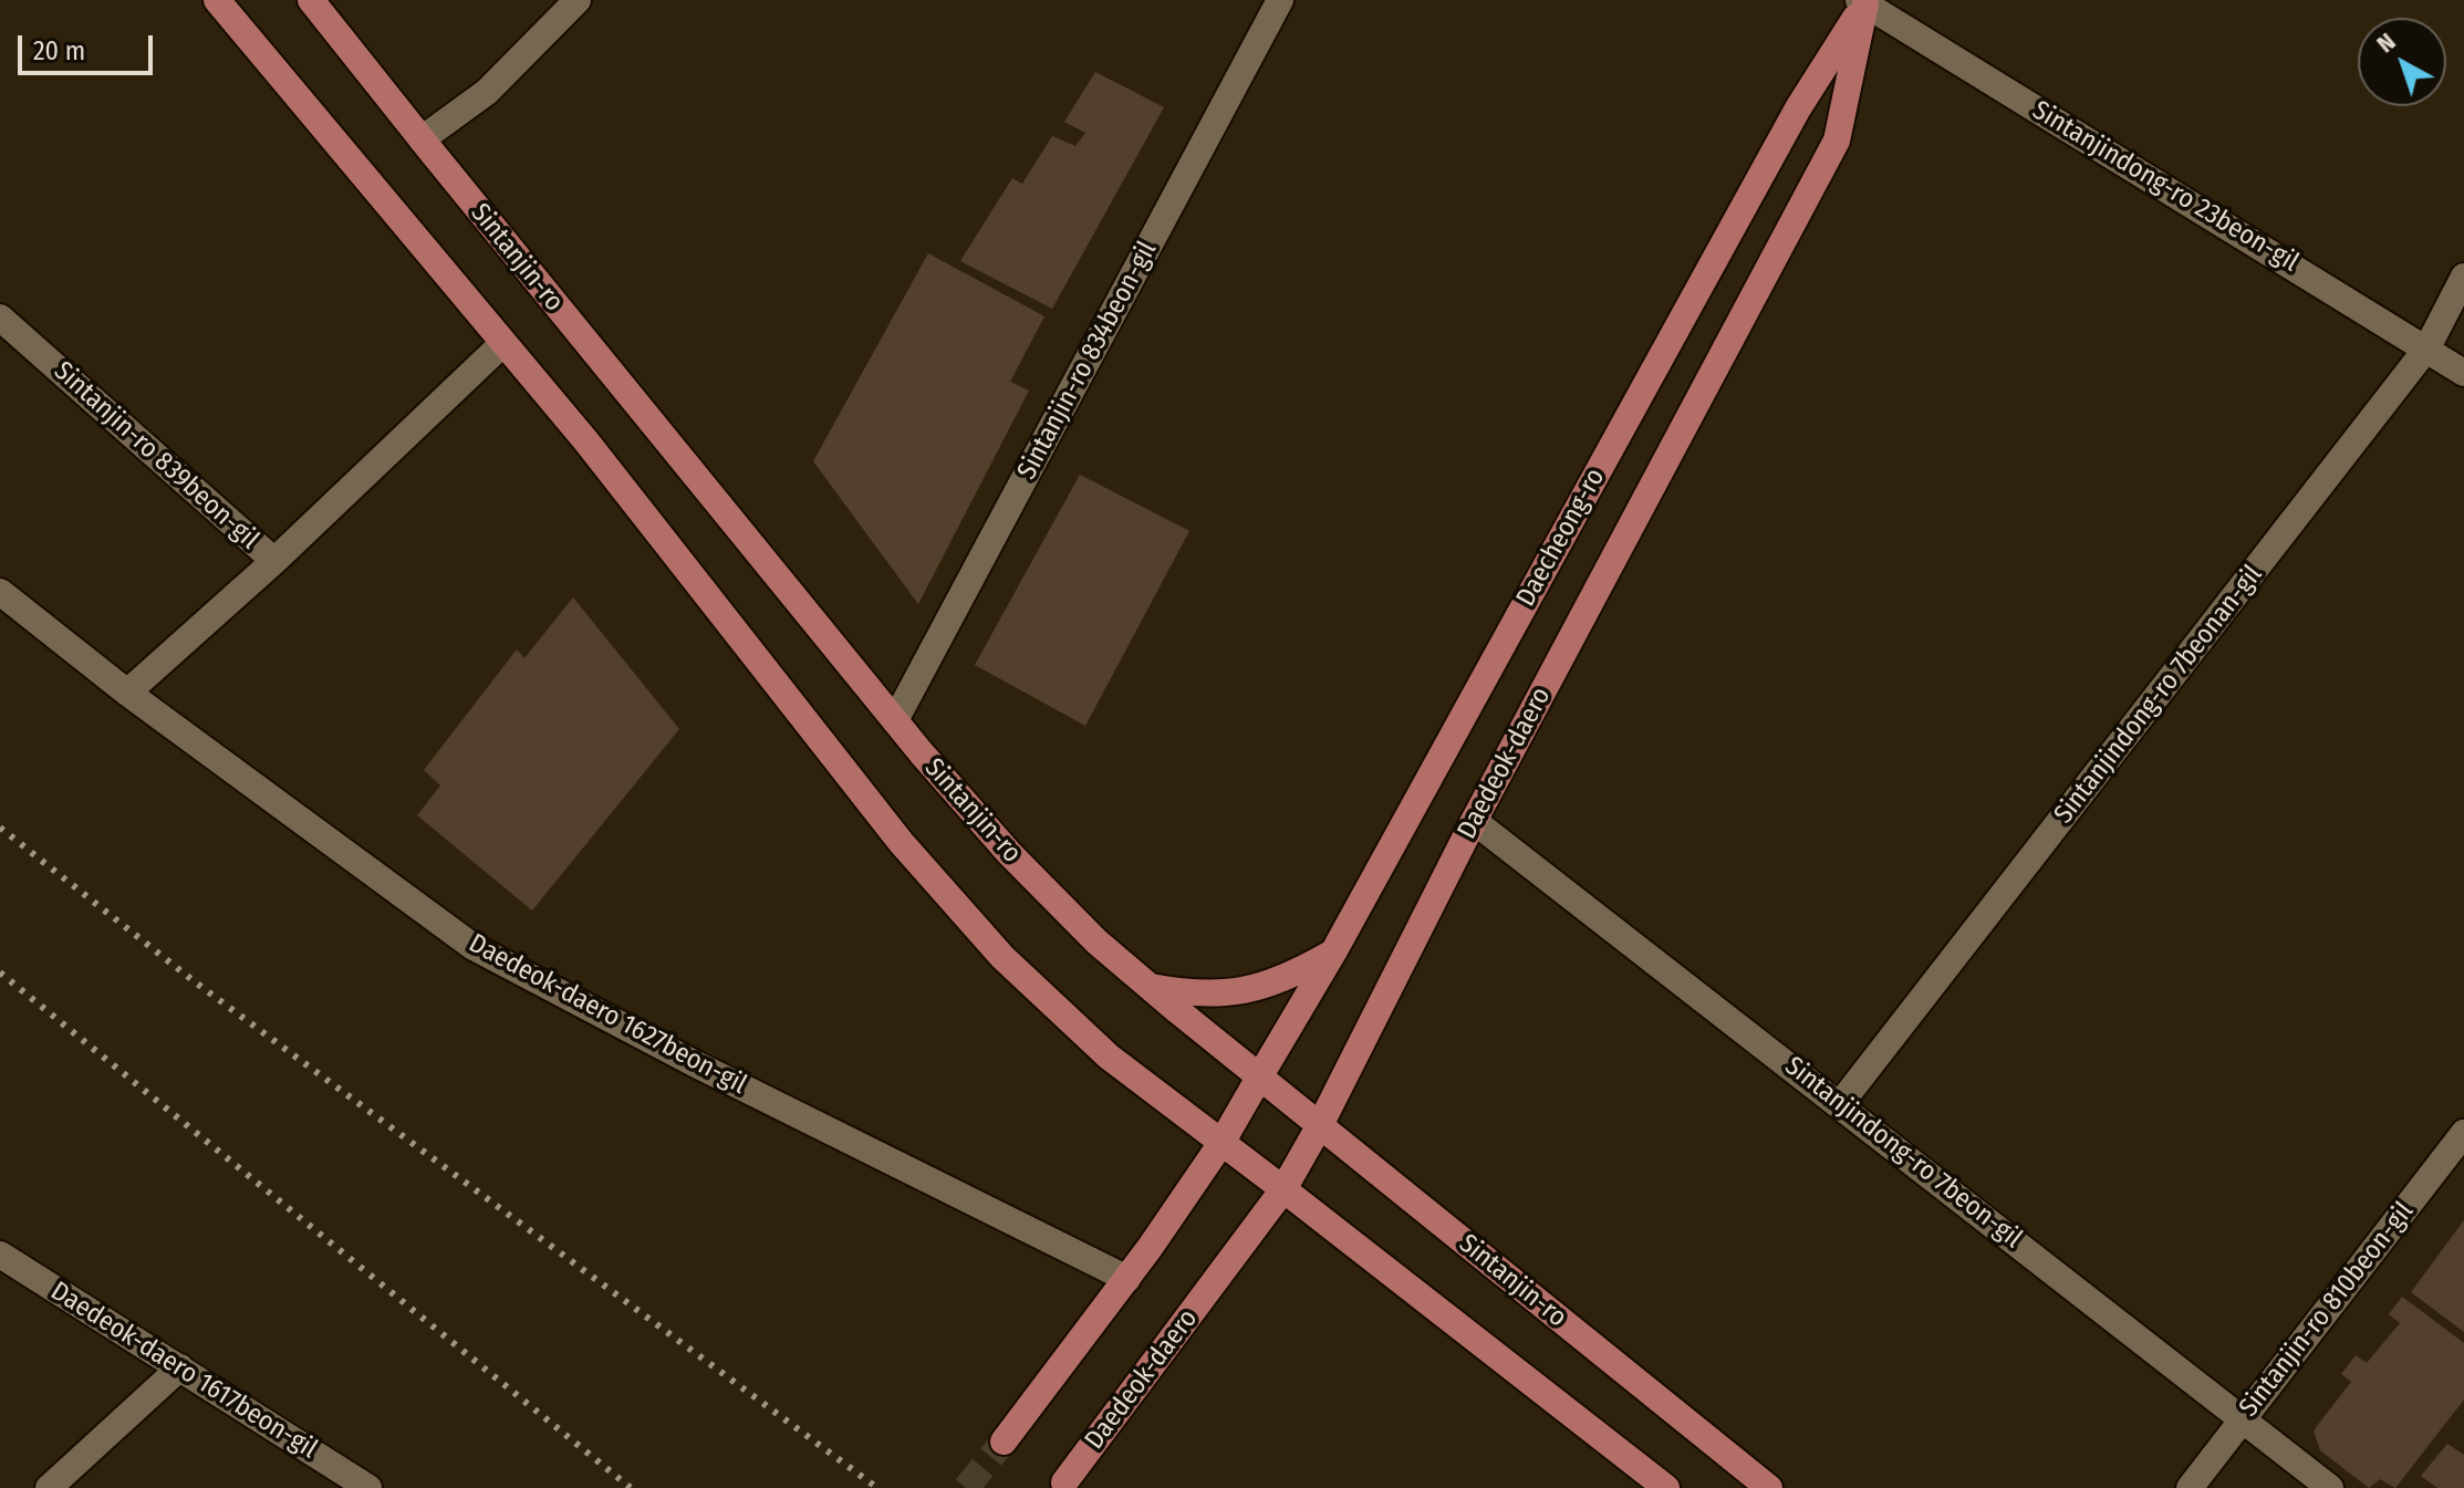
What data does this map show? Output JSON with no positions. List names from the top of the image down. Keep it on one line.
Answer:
{"streets":{"main road":["Sintanjin-ro","Daecheong-ro","Daedeok-daero"],"street":["Sintanjindong-ro 23beon-gil","Sintanjin-ro 834beon-gil","Sintanjin-ro 839beon-gil","Sintanjindong-ro 7beonan-gil","Daedeok-daero 1627beon-gil","Sintanjindong-ro 7beon-gil","Sintanjin-ro 810beon-gil","Daedeok-daero 1617beon-gil"]},"crossings":[["Sintanjindong-ro 23beon-gil","Daecheong-ro"],["Sintanjindong-ro 23beon-gil","Sintanjindong-ro 7beonan-gil"],["Sintanjindong-ro 23beon-gil","Daedeok-daero"],["Sintanjin-ro","Sintanjin-ro 834beon-gil"],["Sintanjin-ro","Daecheong-ro"],["Sintanjin-ro","Daedeok-daero"],["Daecheong-ro","Daedeok-daero"],["Sintanjindong-ro 7beonan-gil","Sintanjindong-ro 7beon-gil"],["Daedeok-daero","Sintanjindong-ro 7beon-gil"],["Sintanjindong-ro 7beon-gil","Sintanjin-ro 810beon-gil"]],"scale_bar":"20 m","north":"top left"}
